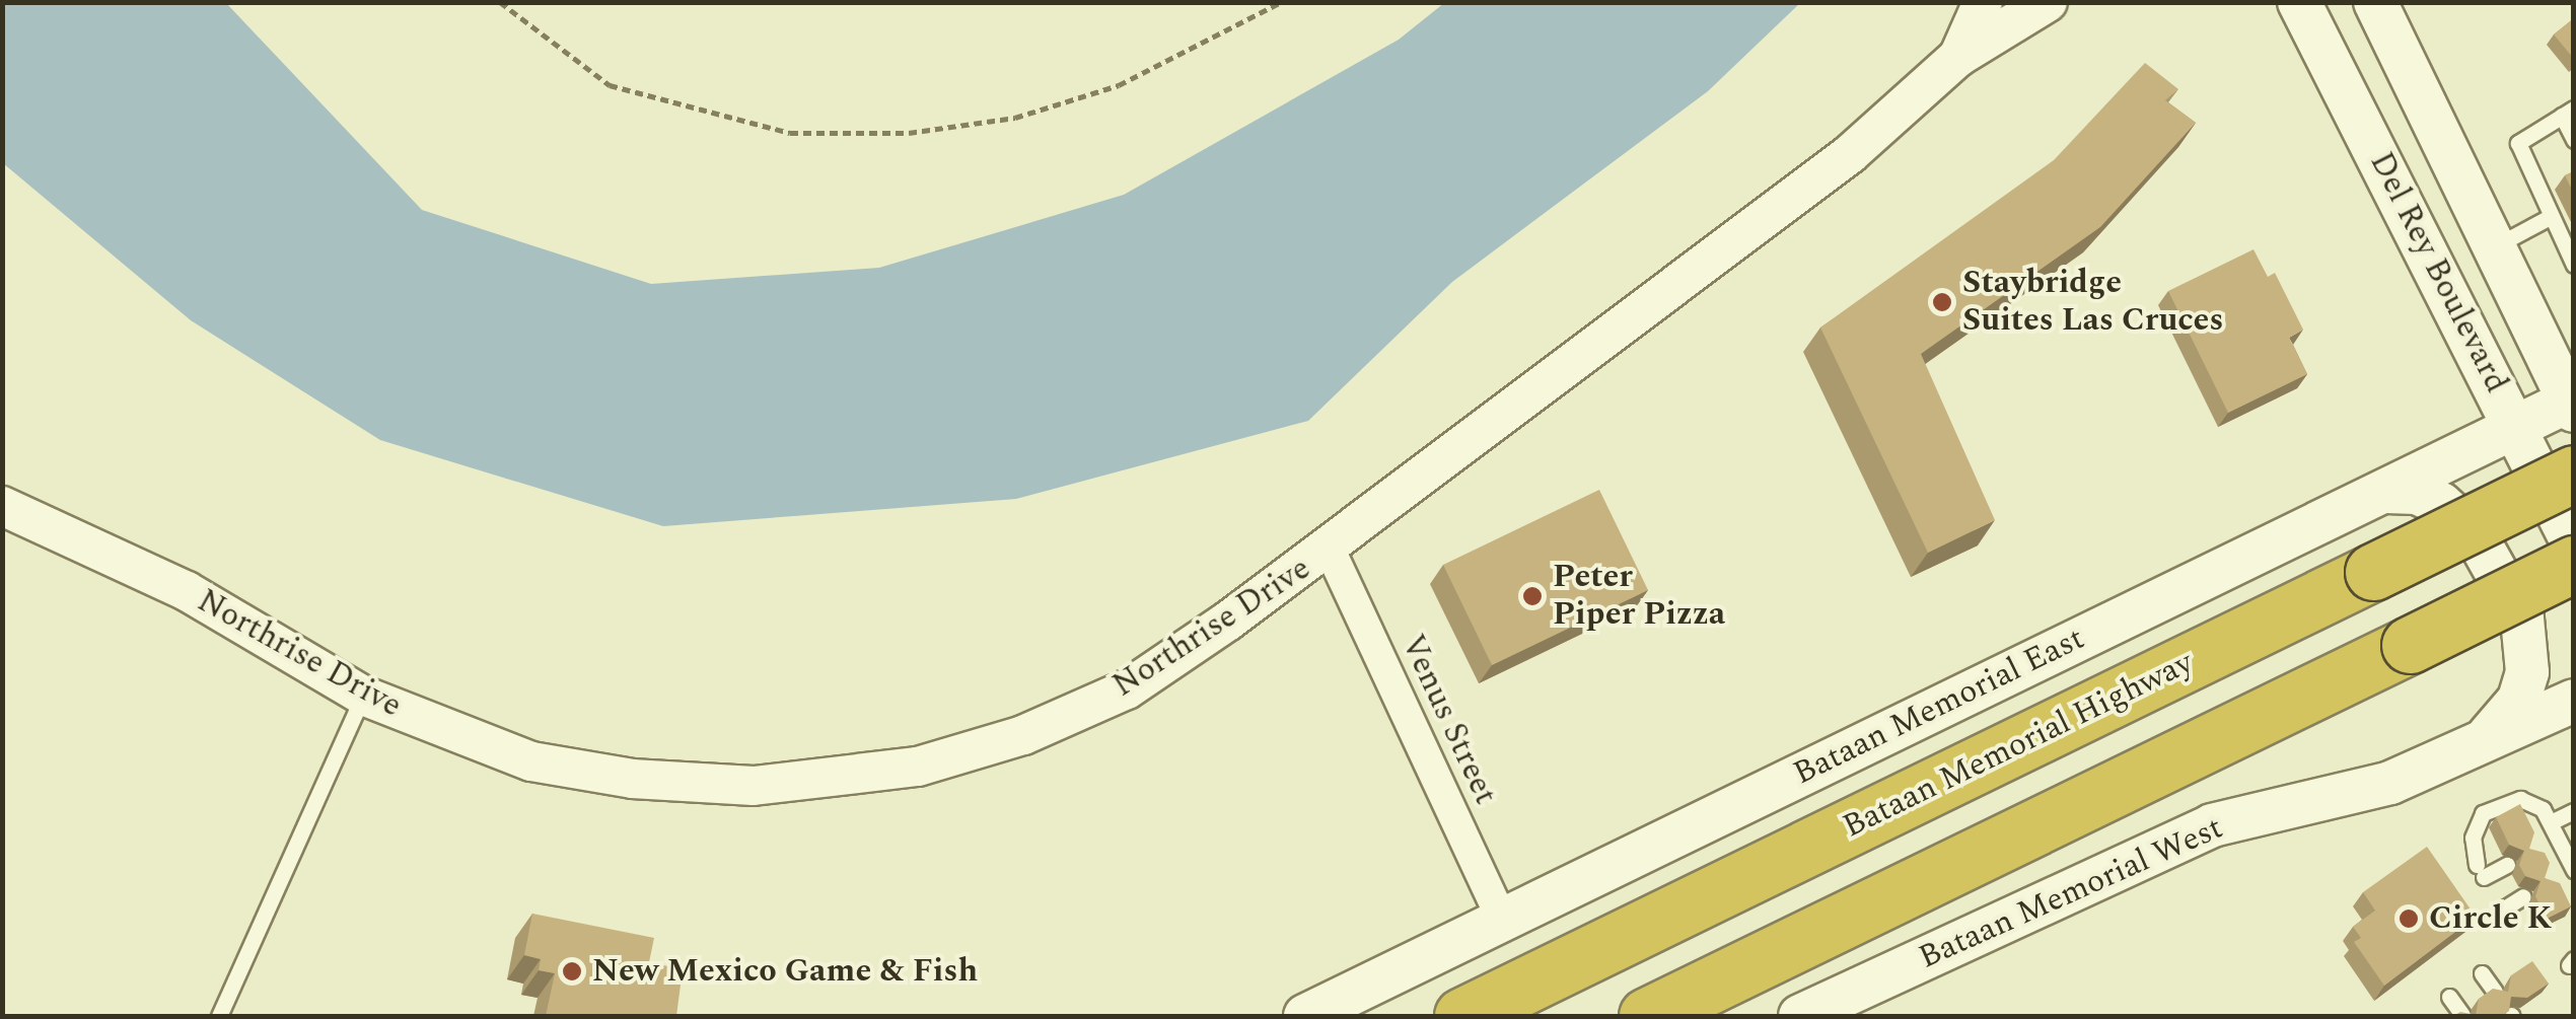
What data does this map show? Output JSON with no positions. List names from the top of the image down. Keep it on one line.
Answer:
{"streets":{"highway":["Bataan Memorial Highway"],"main road":["Del Rey Boulevard","Bataan Memorial East","Bataan Memorial West"],"street":["Northrise Drive","Venus Street"]},"crossings":[["Del Rey Boulevard","Bataan Memorial East"],["Northrise Drive","Venus Street"],["Bataan Memorial East","Venus Street"]],"places":["Staybridge Suites Las Cruces","Peter Piper Pizza","Circle K","New Mexico Game & Fish"]}
